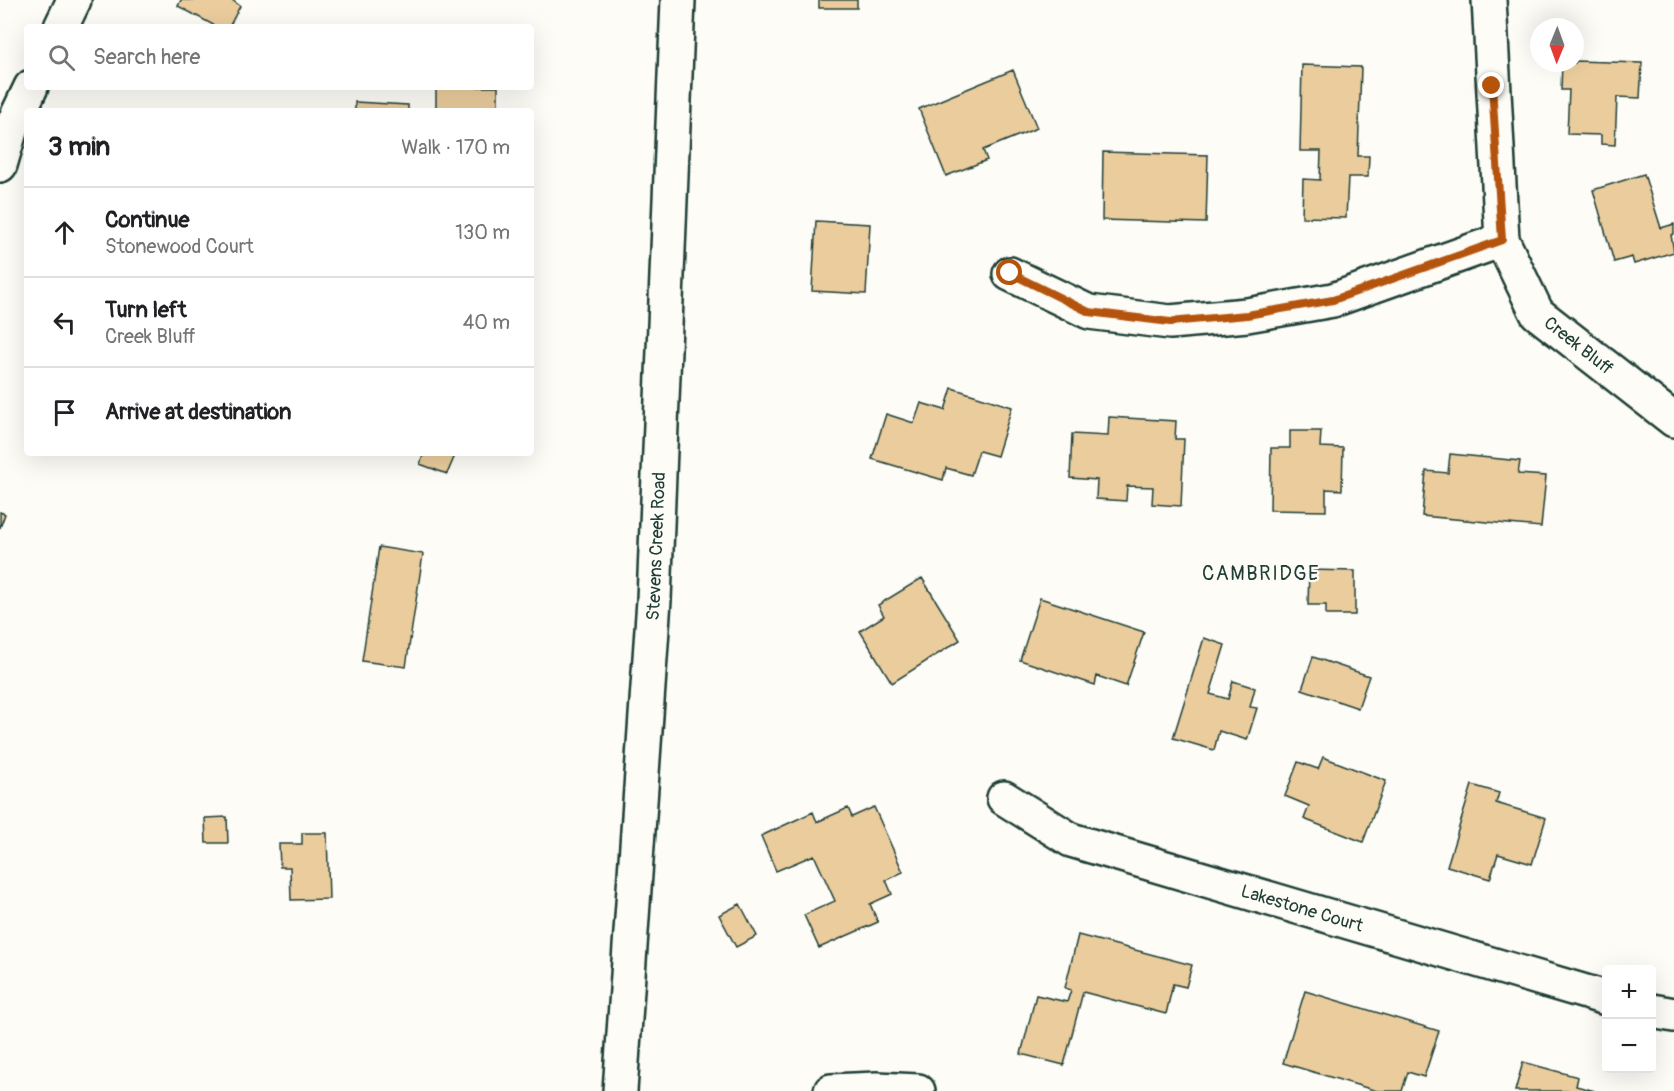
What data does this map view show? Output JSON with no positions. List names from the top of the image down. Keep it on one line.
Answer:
{"streets":{"street":["Creek Bluff","Stevens Creek Road","Lakestone Court"]},"districts":["CAMBRIDGE"],"north":"bottom","page":{"search":"Search here","heading":["3 min","Walk · 170 m"],"list":[["Continue","Stonewood Court","130 m"],["Turn left","Creek Bluff","40 m"],"Arrive at destination"],"map_buttons":["+","−"]}}
